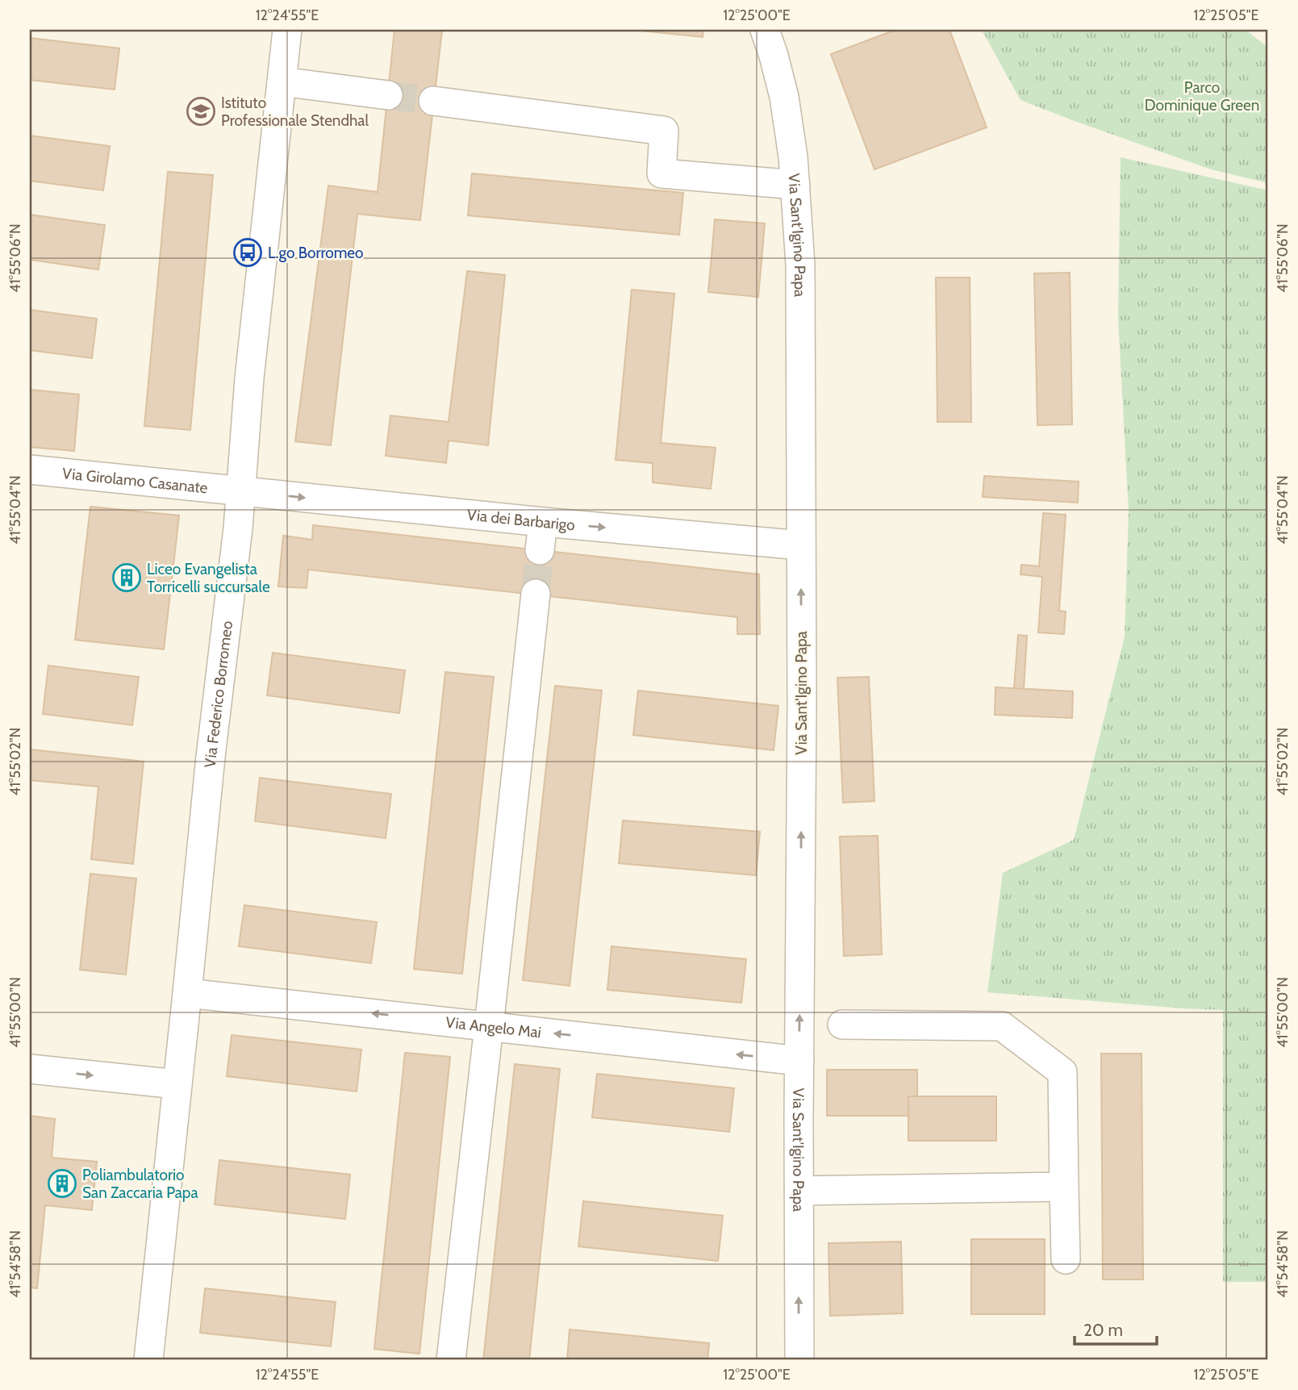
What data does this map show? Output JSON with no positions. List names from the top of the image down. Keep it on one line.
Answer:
{"streets":{"street":["Via Sant'Igino Papa","Via Girolamo Casanate","Via dei Barbarigo","Via Federico Borromeo","Via Angelo Mai"]},"crossings":[["Via Sant'Igino Papa","Via dei Barbarigo"],["Via Sant'Igino Papa","Via Angelo Mai"],["Via Girolamo Casanate","Via dei Barbarigo"],["Via Girolamo Casanate","Via Federico Borromeo"],["Via dei Barbarigo","Via Federico Borromeo"],["Via Federico Borromeo","Via Angelo Mai"]],"one_way":["Via Sant'Igino Papa","Via dei Barbarigo","Via Angelo Mai"],"parks":["Parco Dominique Green"],"places":{"school or university":["Istituto Professionale Stendhal"],"bus stop":["L.go Borromeo"],"building":["Liceo Evangelista Torricelli succursale","Poliambulatorio San Zaccaria Papa"]},"scale_bar":"20 m","coordinates":["12°24'55\"E","12°25'00\"E","12°25'05\"E","41°55'06\"N","41°55'04\"N","41°55'02\"N","41°55'00\"N","41°54'58\"N"]}
